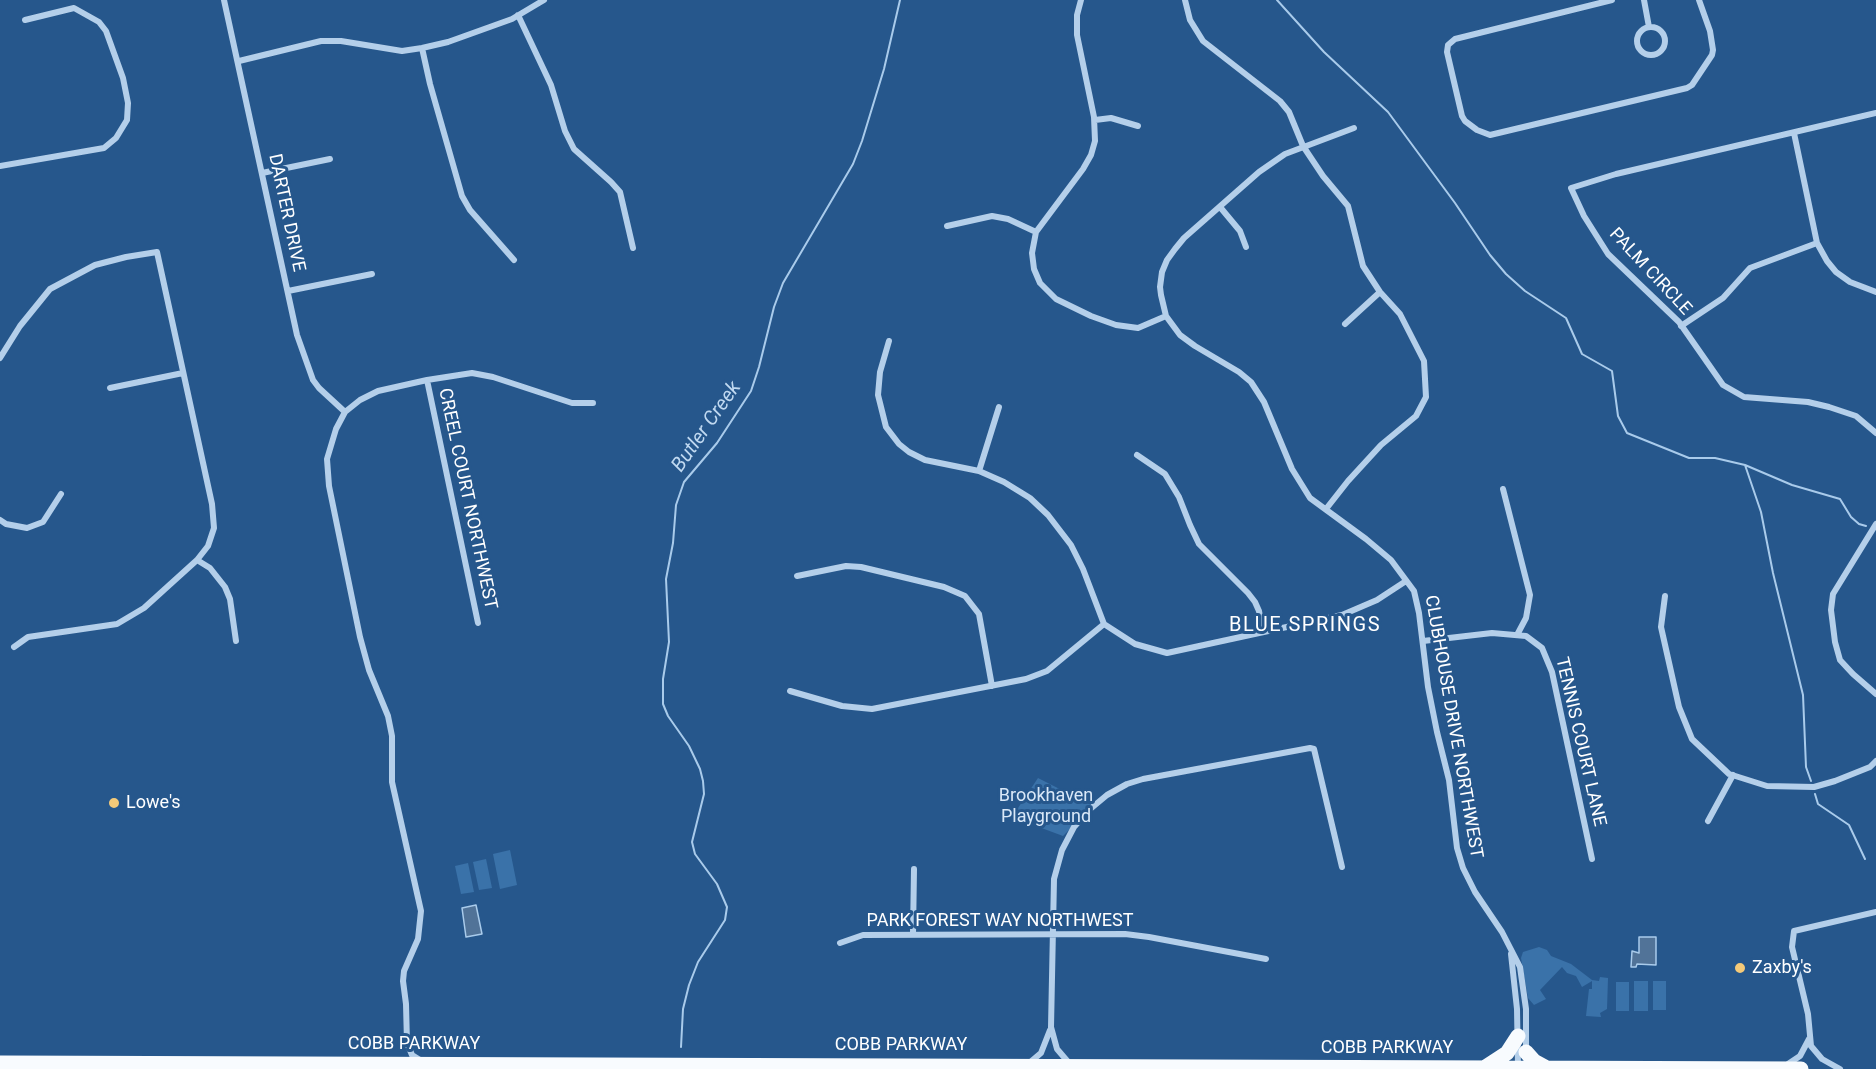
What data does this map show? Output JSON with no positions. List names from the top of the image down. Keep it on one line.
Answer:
{"streets":{"main road":["COBB PARKWAY"],"street":["DARTER DRIVE","PALM CIRCLE","CREEL COURT NORTHWEST","CLUBHOUSE DRIVE NORTHWEST","TENNIS COURT LANE","PARK FOREST WAY NORTHWEST"]},"crossings":[["CLUBHOUSE DRIVE NORTHWEST","TENNIS COURT LANE"],["CLUBHOUSE DRIVE NORTHWEST","COBB PARKWAY"]],"districts":["BLUE SPRINGS"],"water":["Butler Creek"],"parks":["Brookhaven Playground"],"places":["Lowe's","Zaxby's"]}
